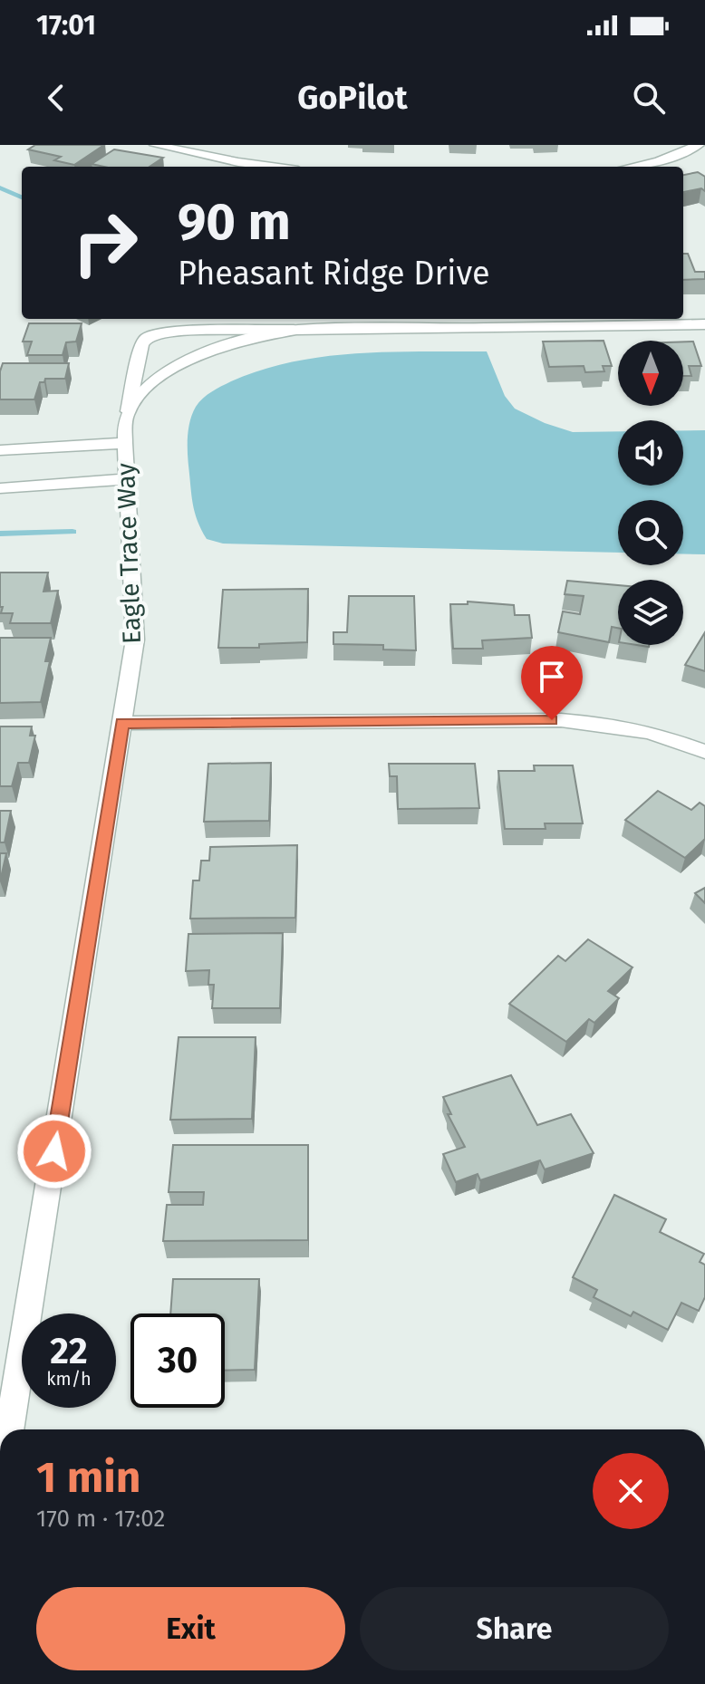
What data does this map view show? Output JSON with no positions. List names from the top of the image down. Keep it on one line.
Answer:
{"streets":{"street":["Eagle Trace Way"]},"north":"bottom","page":{"status":"17:01","header":"GoPilot","turn":["90 m","Pheasant Ridge Drive"],"speed":"22 km/h","limit":"30","heading":["1 min","170 m · 17:02"],"buttons":["Exit","Share"]}}
